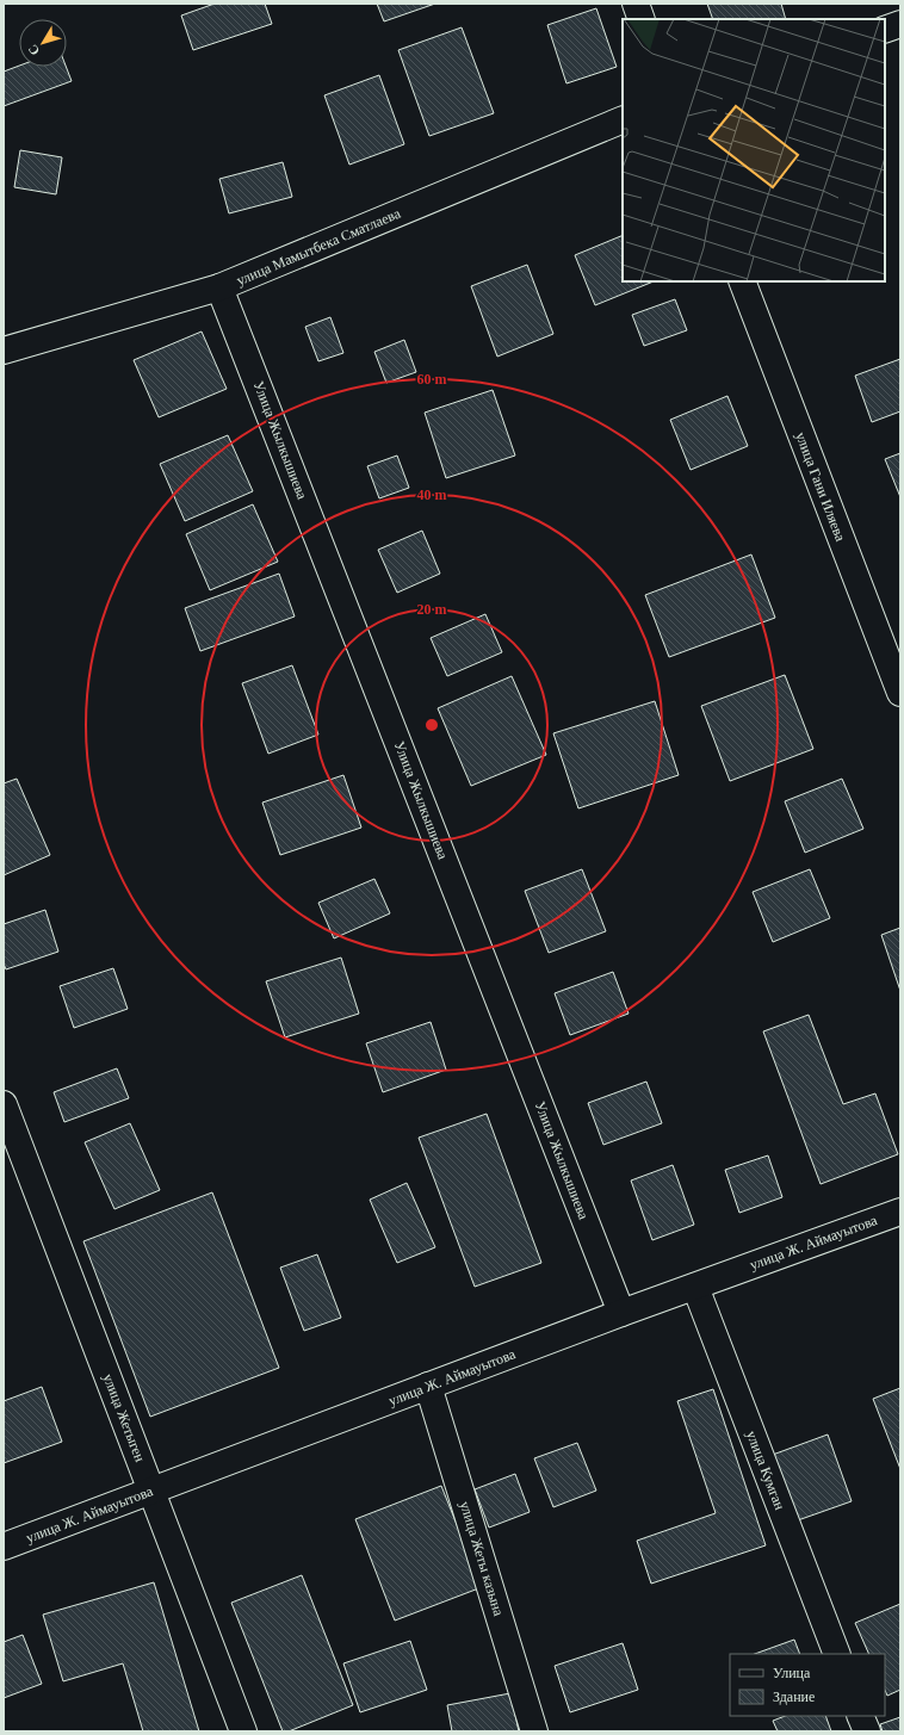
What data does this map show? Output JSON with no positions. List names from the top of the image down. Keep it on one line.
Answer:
{"streets":{"street":["улица Мамытбека Сматлаева","Улица Жылкышиева","улица Гани Иляева","улица Ж. Аймауытова","улица Жетыген","улица Кумган","улица Жеты казына"]},"crossings":[["улица Мамытбека Сматлаева","Улица Жылкышиева"],["Улица Жылкышиева","улица Ж. Аймауытова"],["улица Ж. Аймауытова","улица Жетыген"],["улица Ж. Аймауытова","улица Кумган"],["улица Ж. Аймауытова","улица Жеты казына"]],"legend":["Улица","Здание"],"north":"bottom left","rings":["60 m","40 m","20 m"]}
